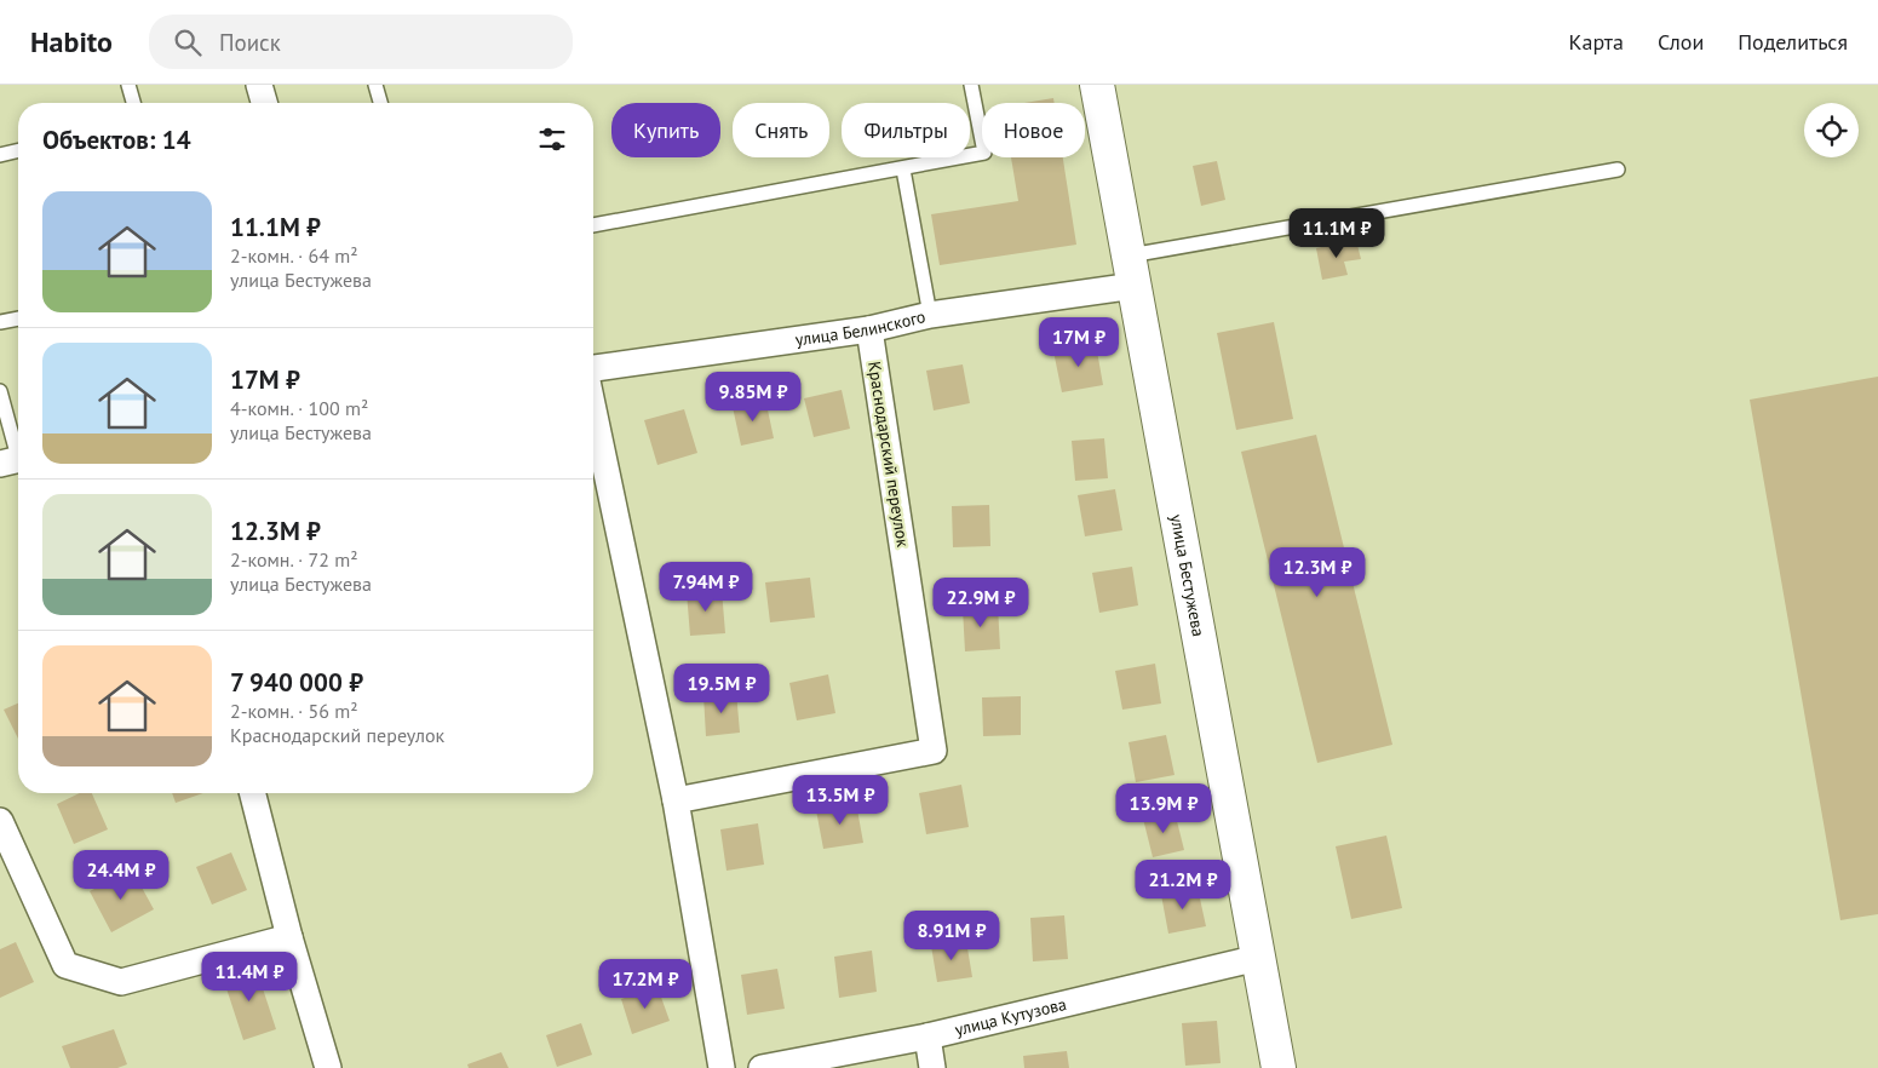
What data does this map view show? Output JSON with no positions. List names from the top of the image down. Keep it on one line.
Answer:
{"streets":{"street":["улица Белинского","Краснодарский переулок","улица Бестужева","улица Кутузова"]},"crossings":[["улица Белинского","Краснодарский переулок"],["улица Белинского","улица Бестужева"],["улица Бестужева","улица Кутузова"]],"page":{"header":"Habito","search":"Поиск","nav":["Карта","Слои","Поделиться"],"chip":["Купить","Снять","Фильтры","Новое"],"heading":"Объектов: 14","list":[{"name":"11.1M ₽","note":"2-комн. · 64 m² · улица Бестужева"},{"name":"17M ₽","note":"4-комн. · 100 m² · улица Бестужева"},{"name":"12.3M ₽","note":"2-комн. · 72 m² · улица Бестужева"},{"name":"7 940 000 ₽","note":"2-комн. · 56 m² · Краснодарский переулок"}],"price":["11.1M ₽","17M ₽","9.85M ₽","12.3M ₽","7.94M ₽","22.9M ₽","19.5M ₽","13.5M ₽","13.9M ₽","24.4M ₽","21.2M ₽","8.91M ₽","11.4M ₽","17.2M ₽"]}}
